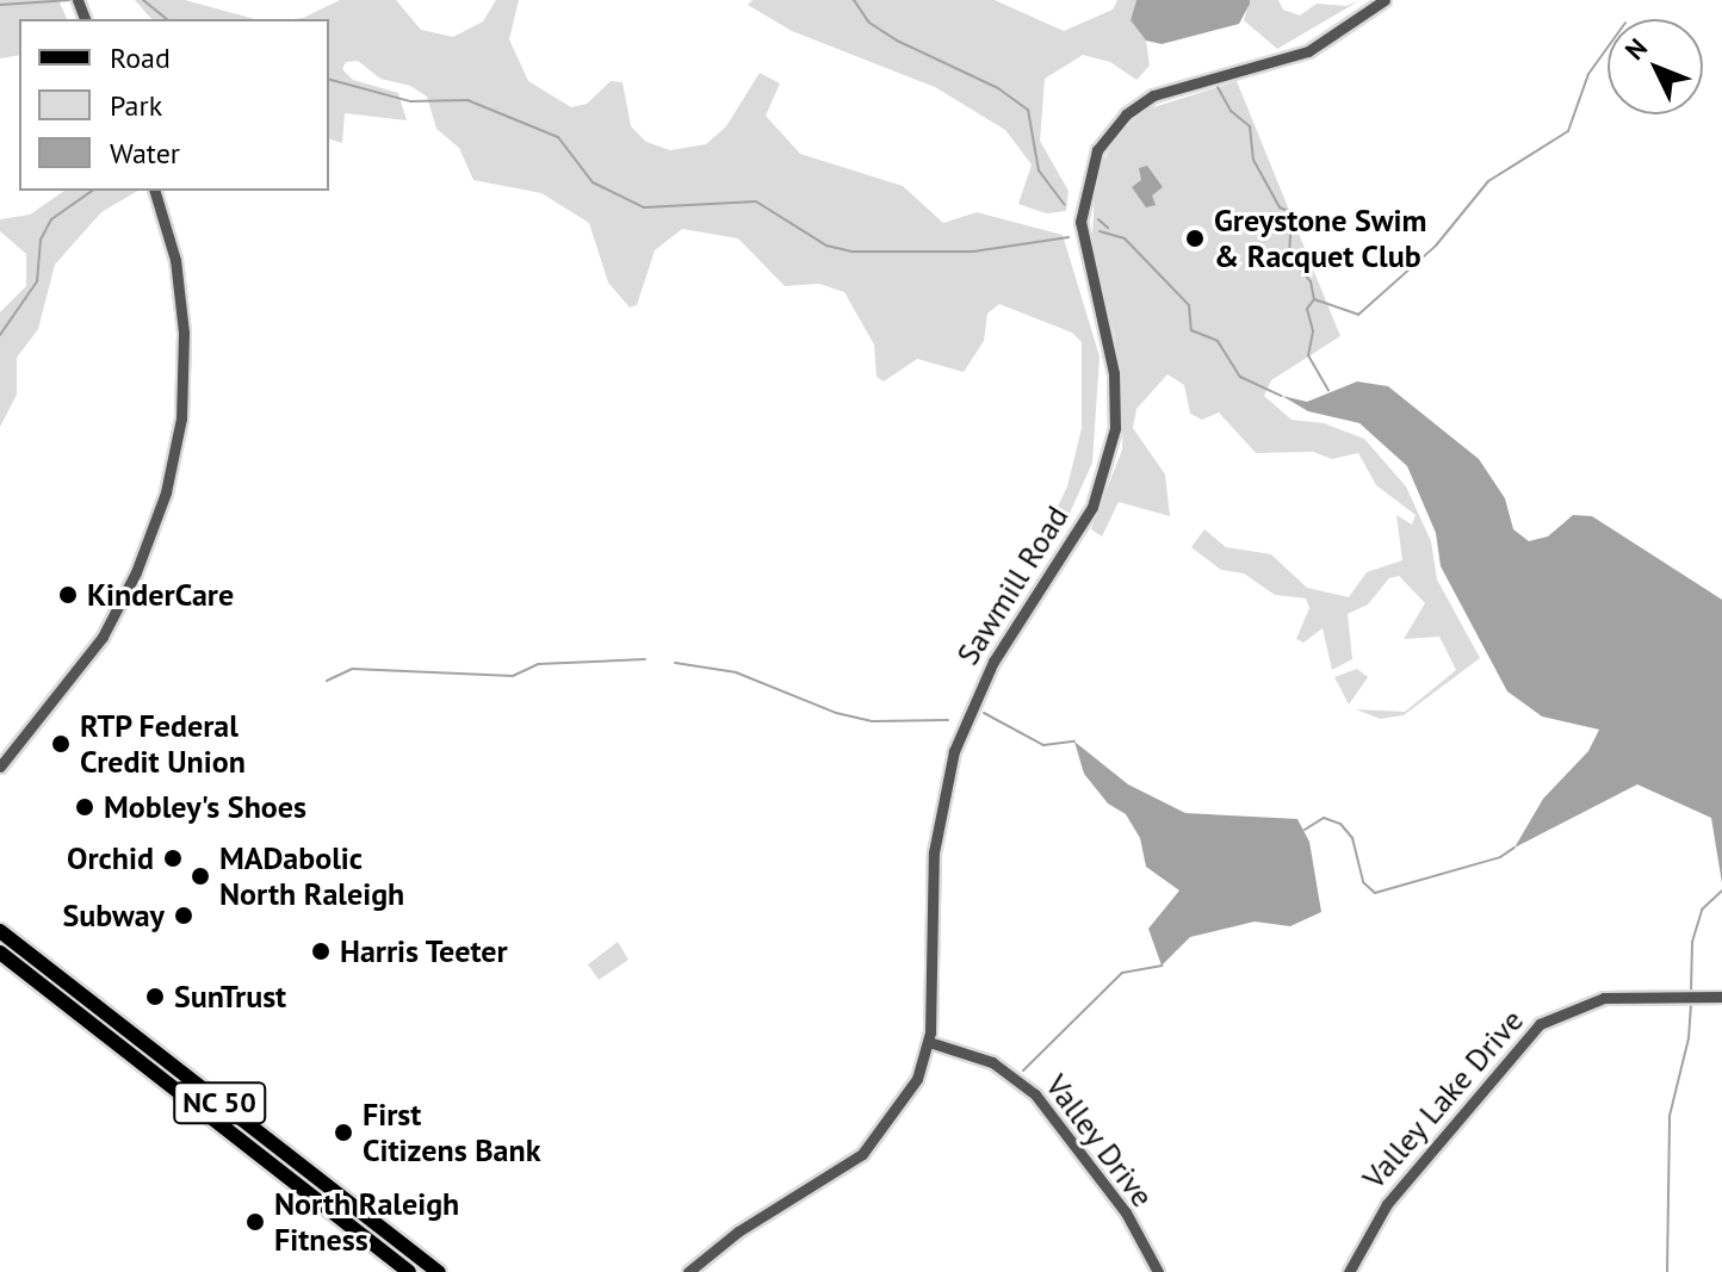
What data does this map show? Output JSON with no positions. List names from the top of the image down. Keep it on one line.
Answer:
{"streets":{"main road":["NC 50"],"street":["Sawmill Road","Valley Lake Drive","Valley Drive"]},"crossings":[["Sawmill Road","Valley Drive"]],"places":["Greystone Swim & Racquet Club","KinderCare","RTP Federal Credit Union","Mobley's Shoes","Orchid","MADabolic North Raleigh","Subway","Harris Teeter","SunTrust","First Citizens Bank","North Raleigh Fitness"],"legend":["Road","Park","Water"],"north":"top left"}
